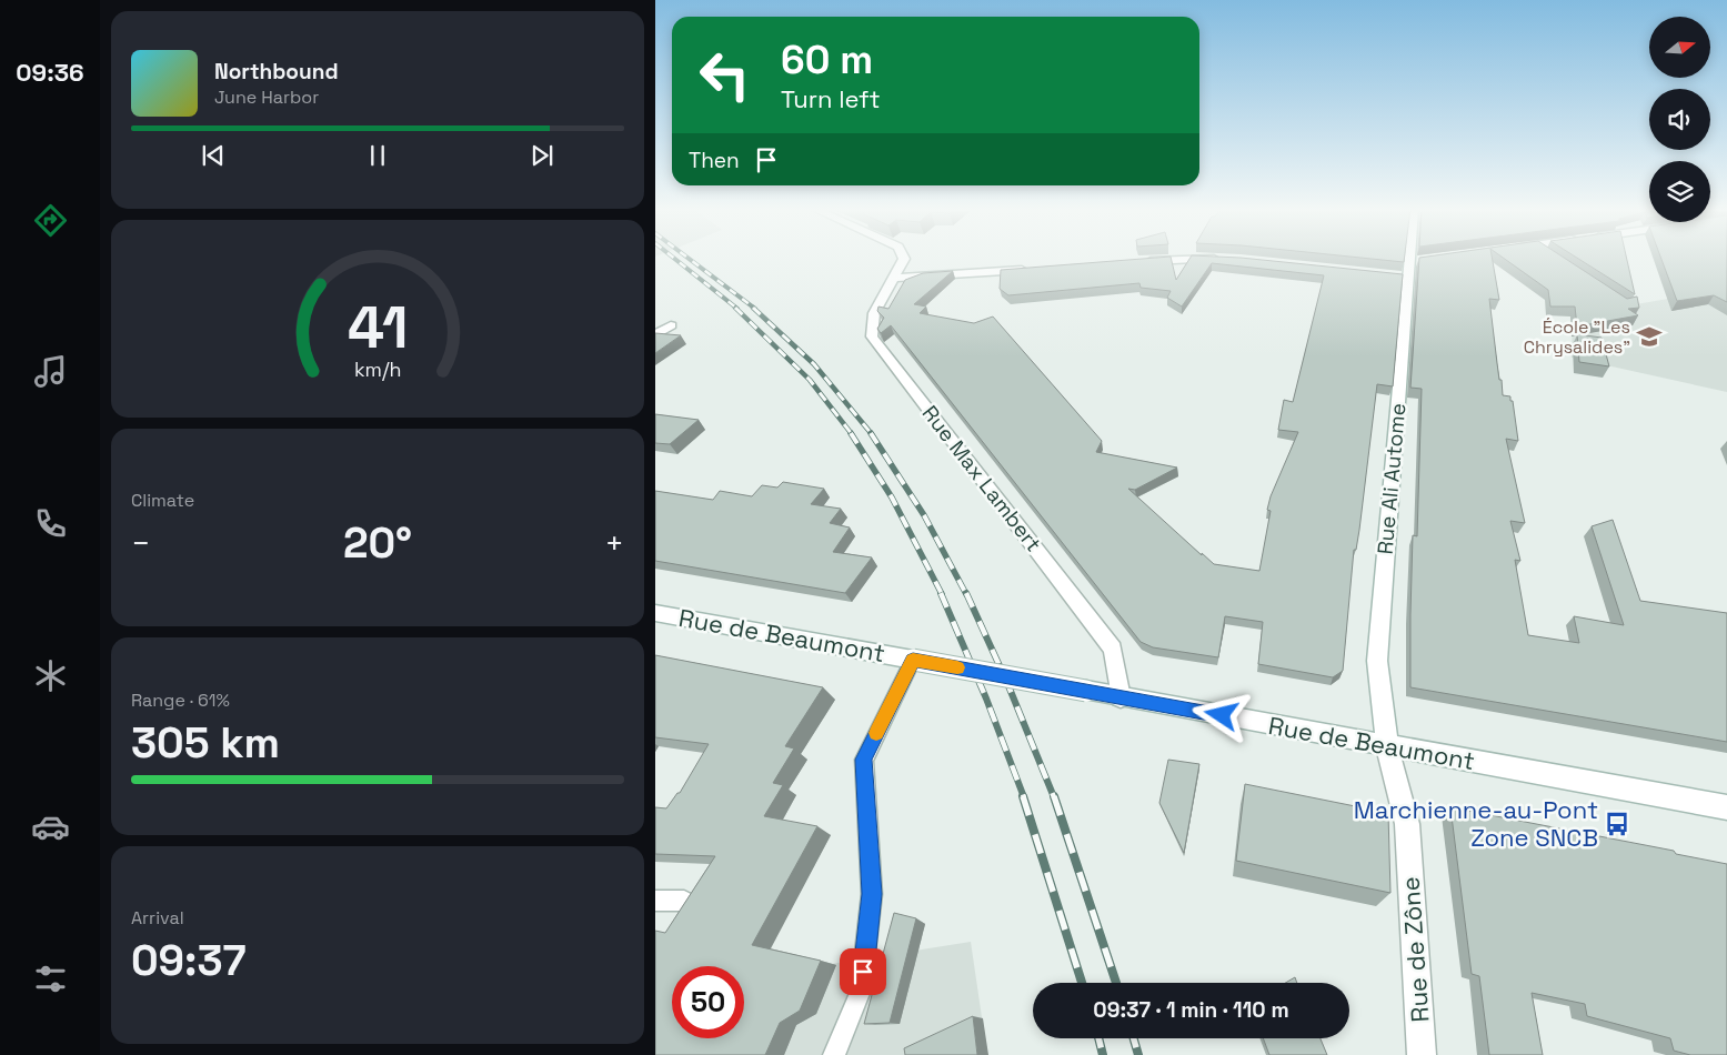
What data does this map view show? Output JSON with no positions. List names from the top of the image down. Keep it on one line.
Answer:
{"streets":{"street":["Rue Max Lambert","Rue Ali Autome","Rue de Beaumont","Rue de Zône"]},"crossings":[["Rue Max Lambert","Rue de Beaumont"],["Rue Ali Autome","Rue de Beaumont"],["Rue Ali Autome","Rue de Zône"],["Rue de Beaumont","Rue de Zône"]],"places":{"school or university":["École \"Les Chrysalides\""],"bus stop":["Marchienne-au-Pont Zone SNCB"]},"north":"right","page":{"tabs":"09:36","turn":["60 m","Turn left"],"song":["Northbound","June Harbor"],"then":"Then","tile":["Climate",["Range · 61%","305 km"],["Arrival","09:37"]],"heat":["−","20°","+"],"limit":"50","trip":"09:37 · 1 min · 110 m","gauge":["41","km/h"]}}
